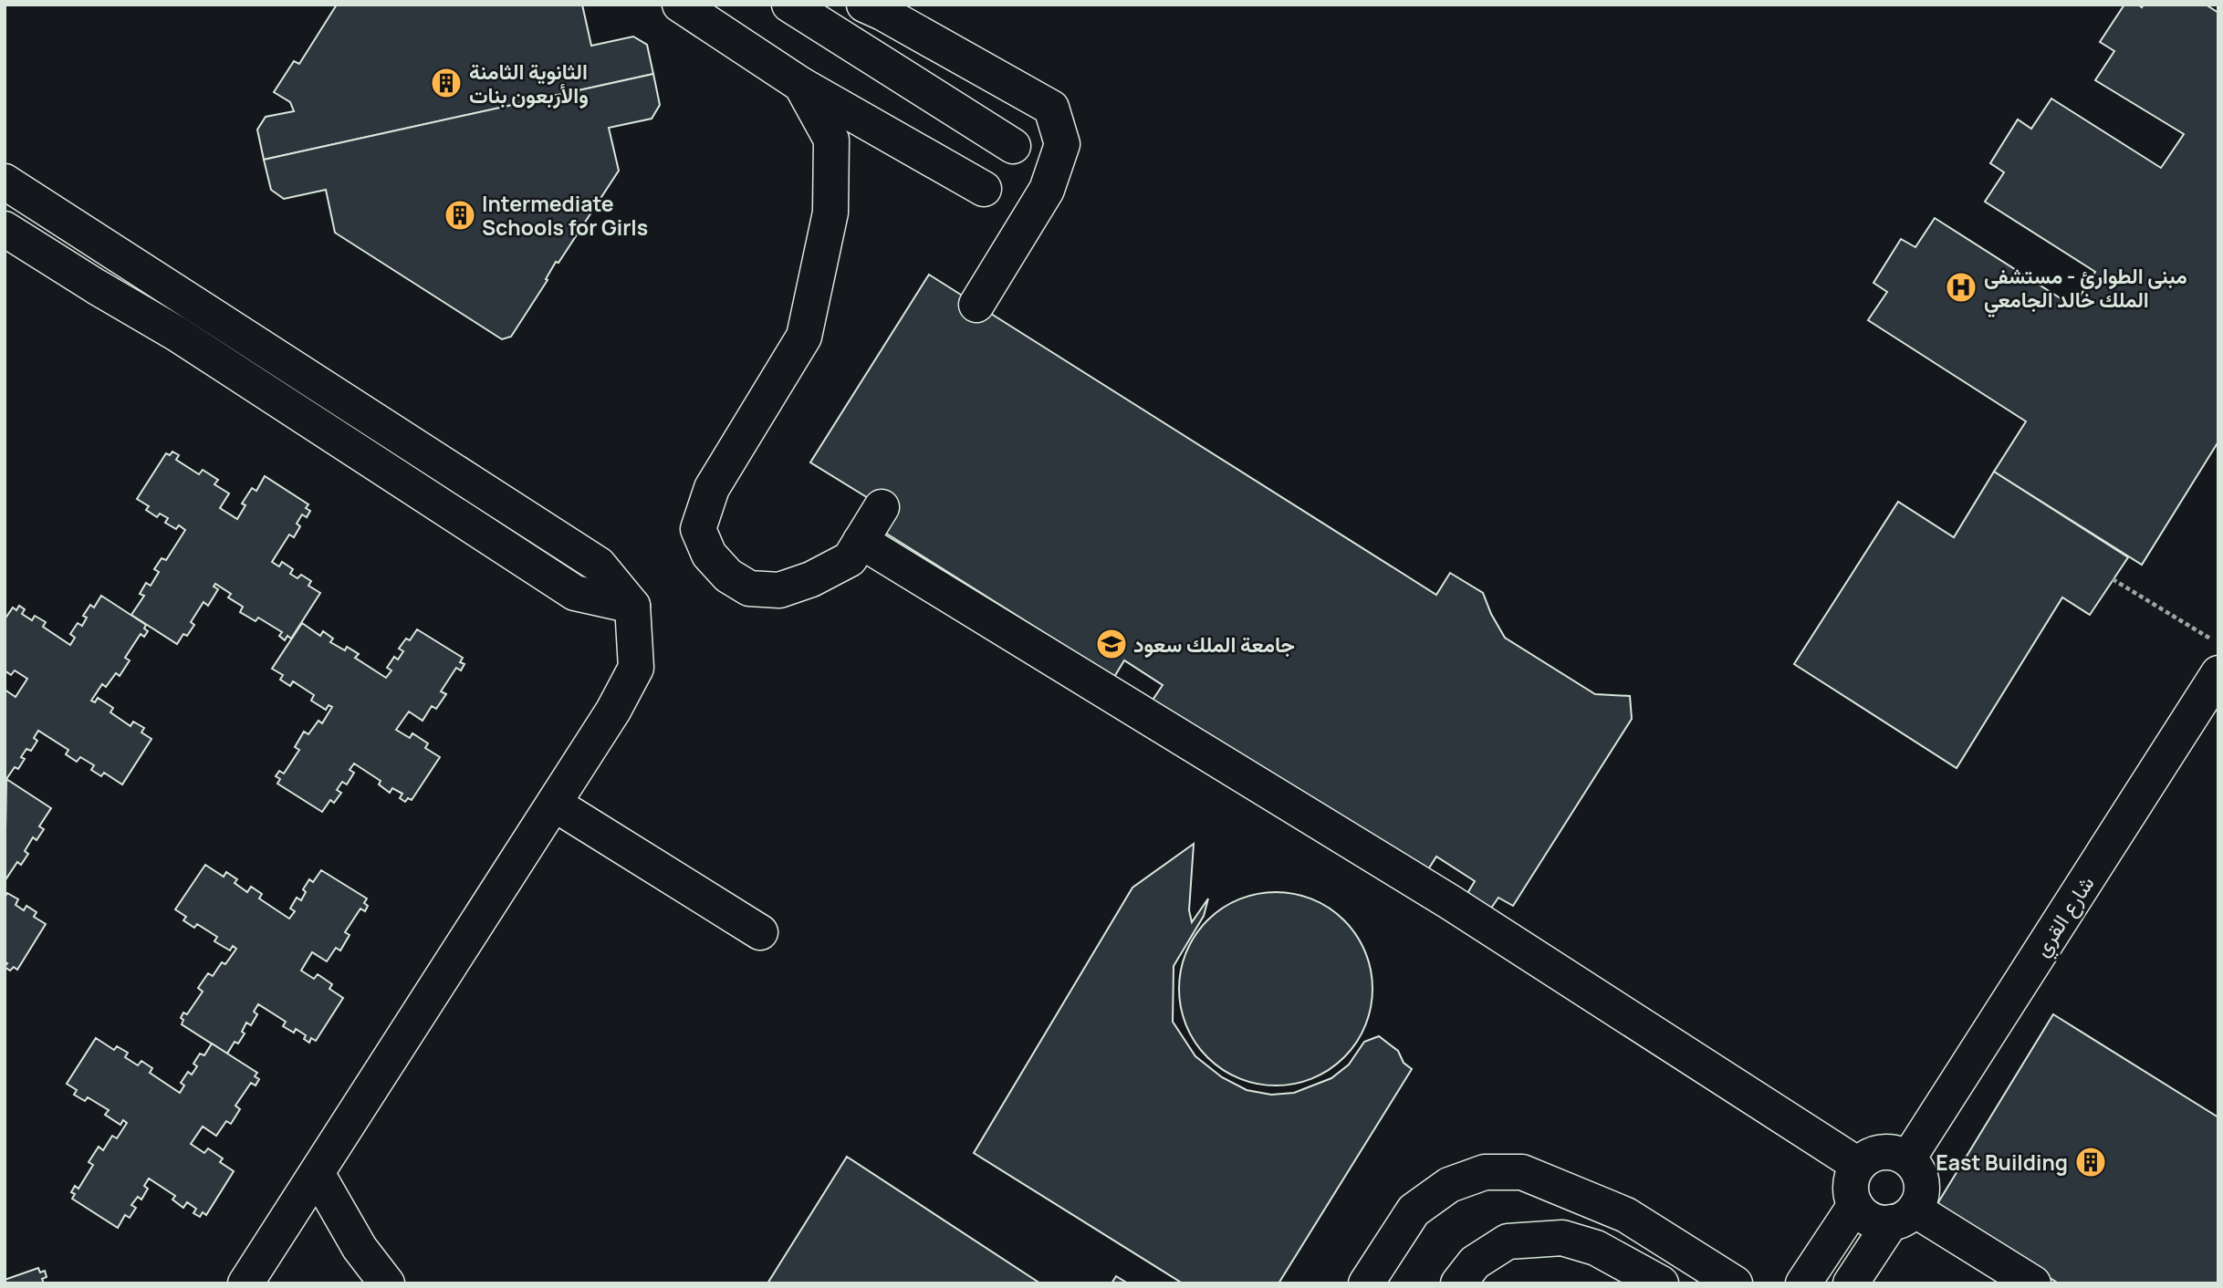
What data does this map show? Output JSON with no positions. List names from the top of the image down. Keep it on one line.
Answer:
{"streets":{"street":["شارع القري"]},"places":{"building":["الثانوية الثامنة والأربعون بنات","Intermediate Schools for Girls","East Building"],"hospital":["مبنى الطوارئ - مستشفى الملك خالد الجامعي"],"school or university":["جامعة الملك سعود"]}}
